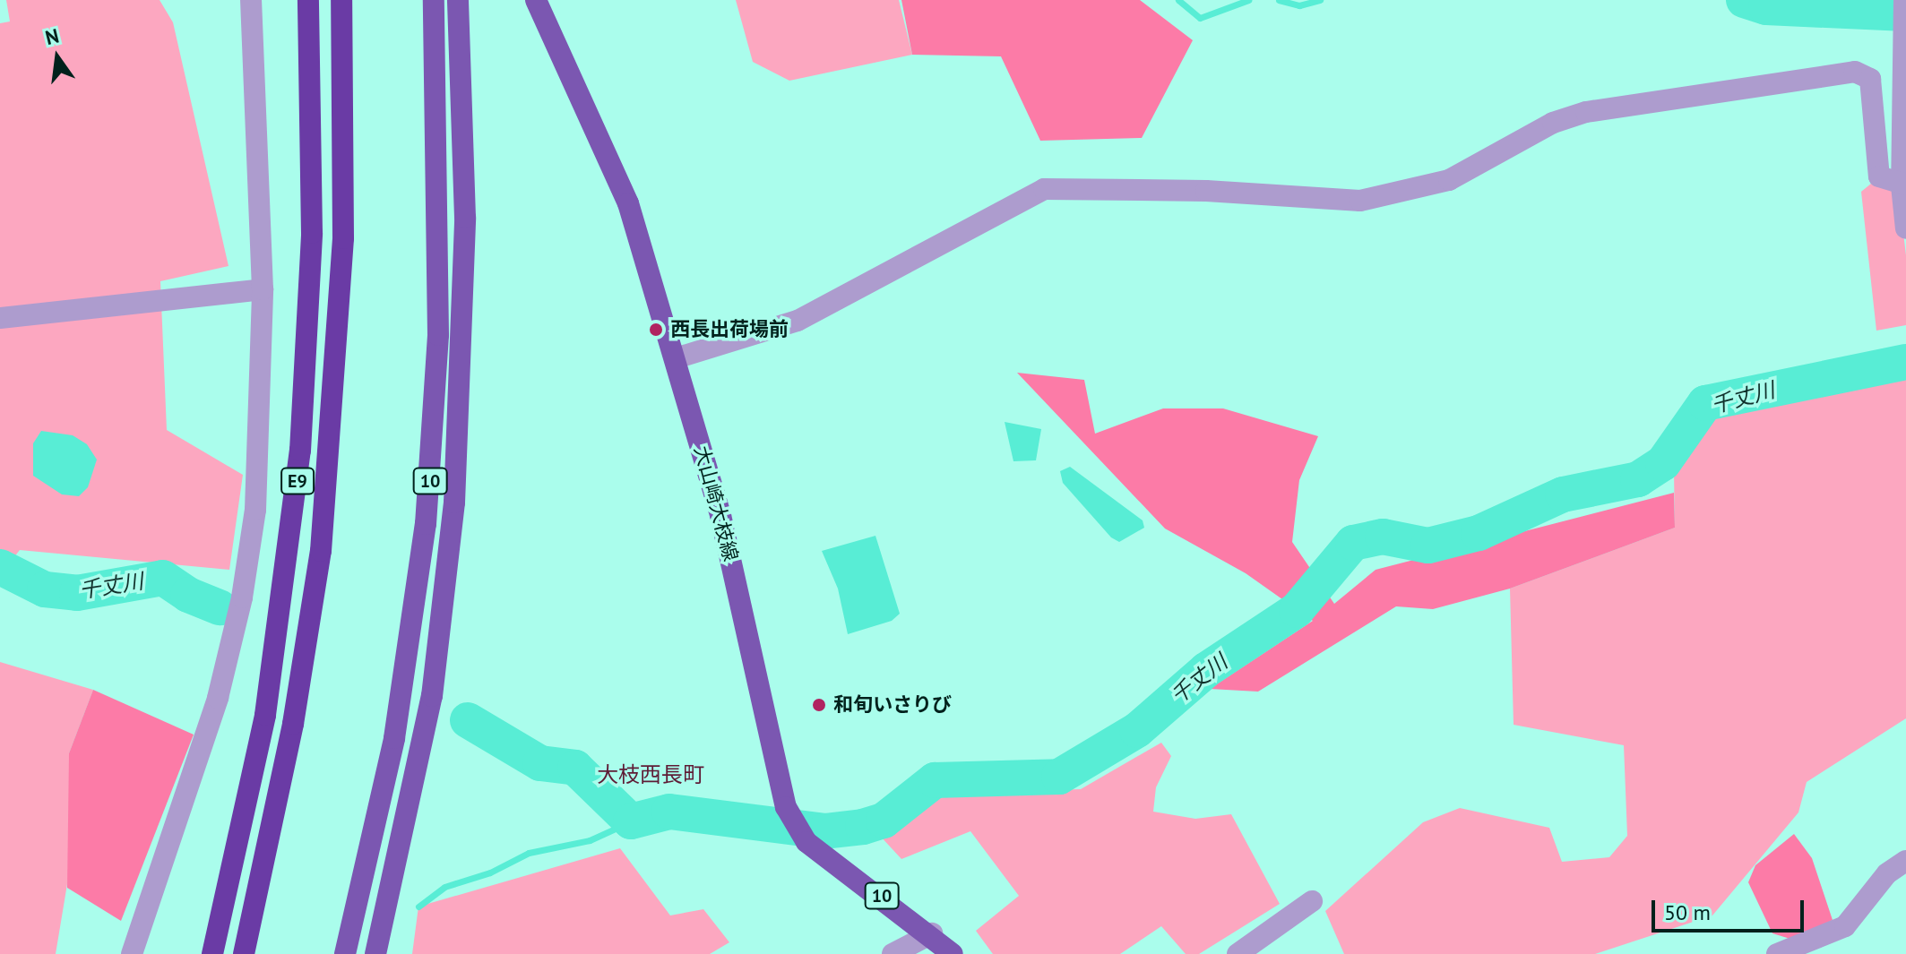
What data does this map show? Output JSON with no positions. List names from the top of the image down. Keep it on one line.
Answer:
{"streets":{"highway":["E9"],"main road":["10","大山崎大枝線"]},"districts":["大枝西長町"],"water":["千丈川"],"places":["西長出荷場前","和旬いさりび"],"scale_bar":"50 m","north":"top"}
